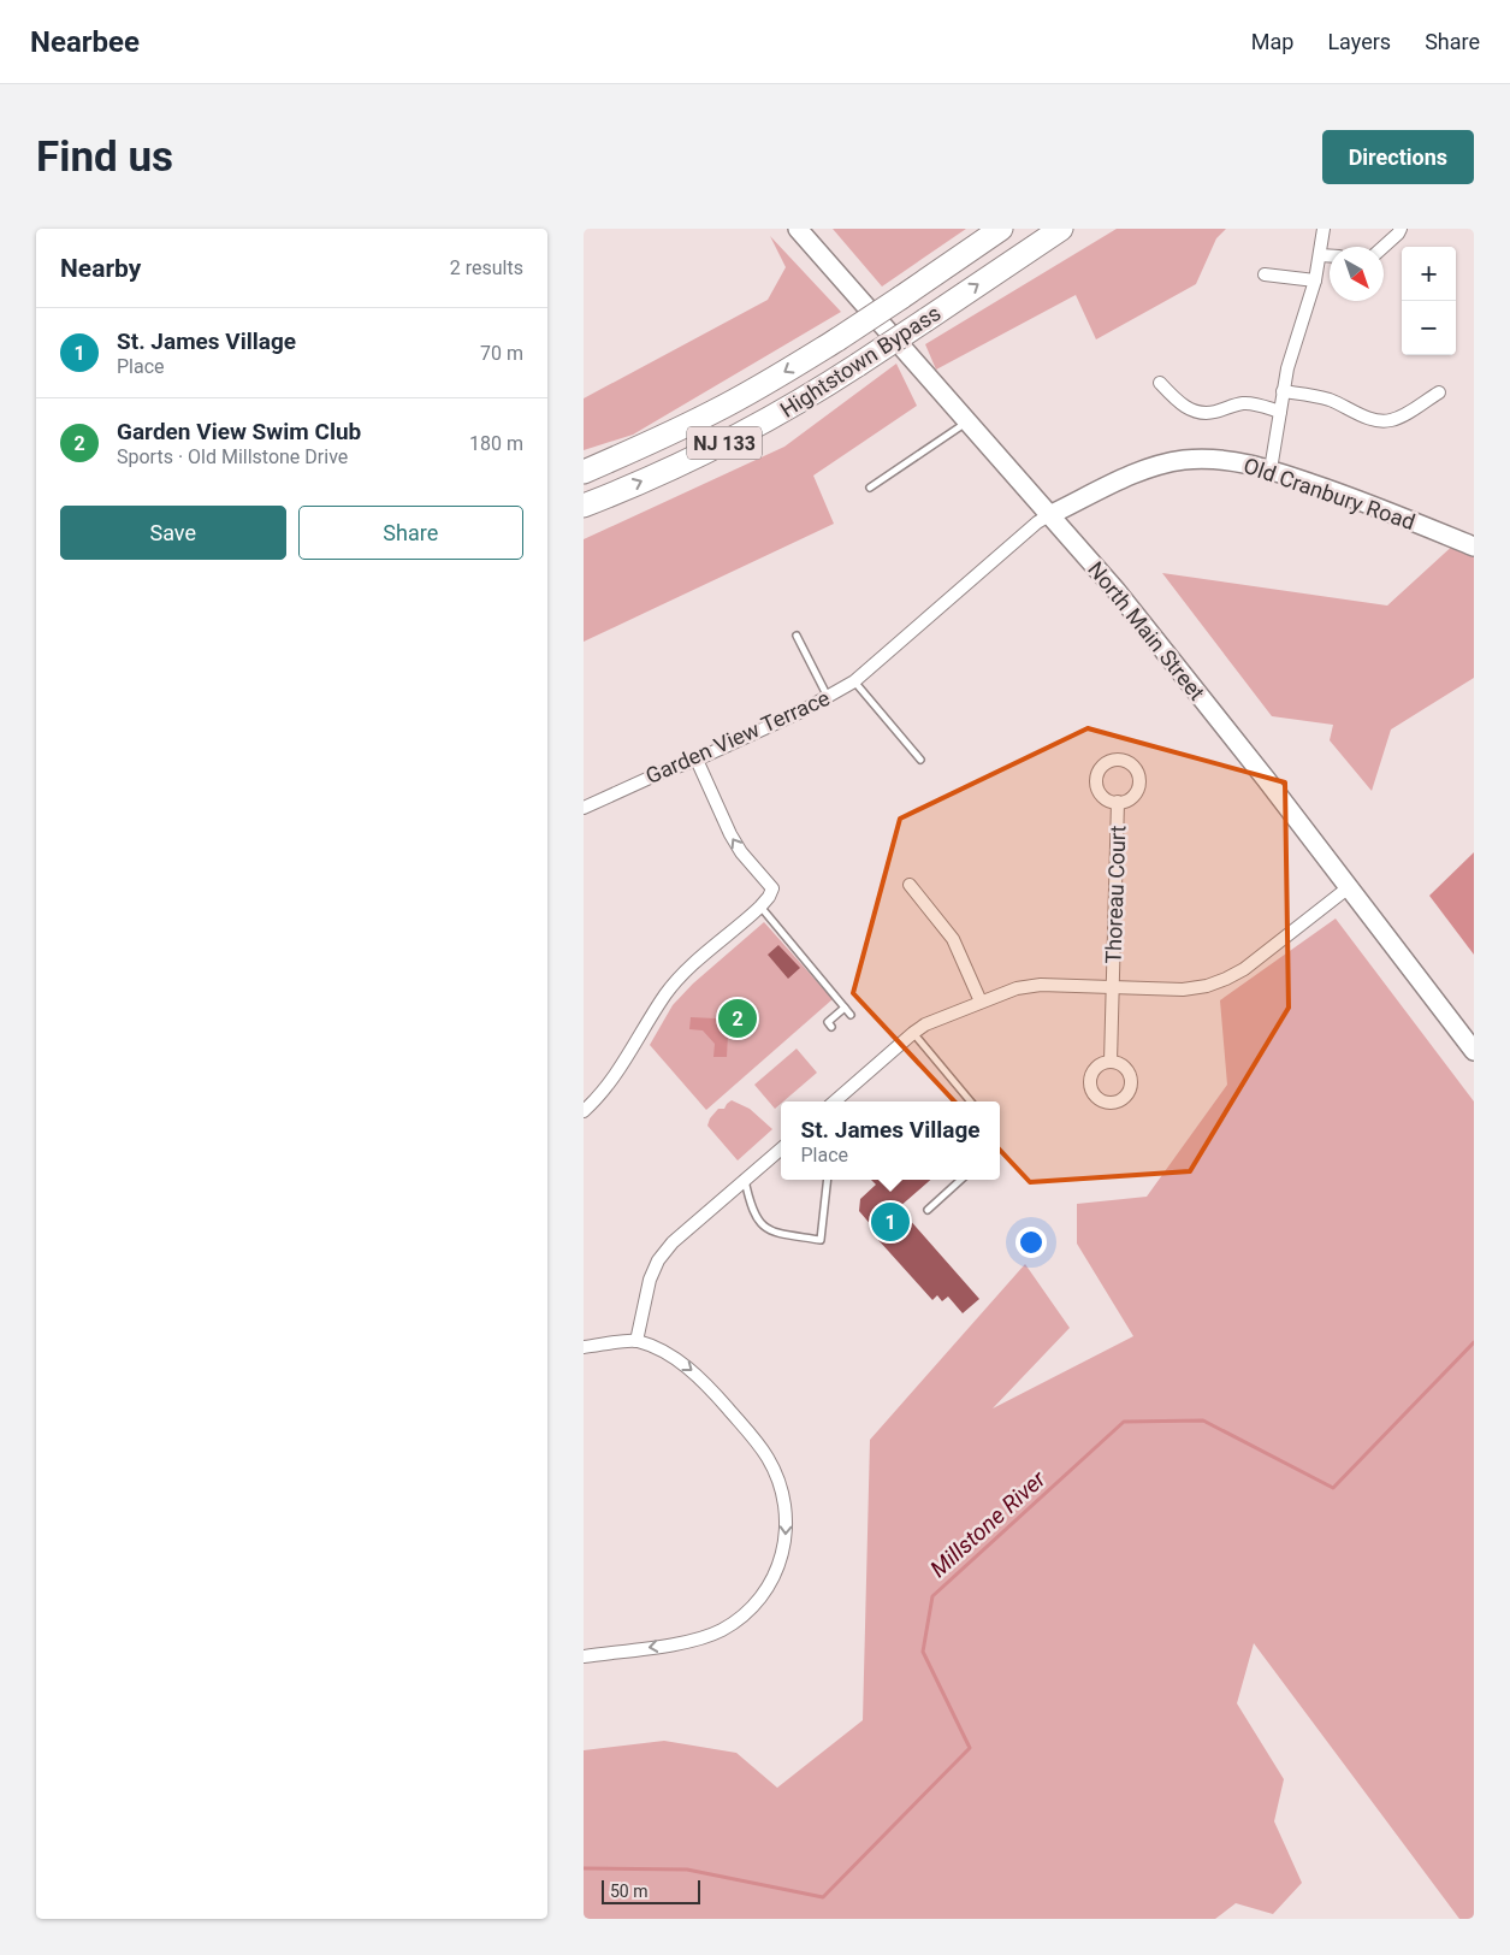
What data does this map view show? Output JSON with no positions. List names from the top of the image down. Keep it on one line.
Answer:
{"streets":{"highway":["Hightstown Bypass","NJ 133"],"street":["Old Cranbury Road","North Main Street","Garden View Terrace","Thoreau Court"]},"crossings":[["Old Cranbury Road","North Main Street"],["Old Cranbury Road","Garden View Terrace"],["North Main Street","Garden View Terrace"]],"water":["Millstone River"],"scale_bar":"50 m","north":"bottom right","page":{"header":"Nearbee","nav":["Map","Layers","Share"],"buttons":["Directions",["Save","Share"]],"title":"Find us","heading":["Nearby","2 results"],"map_buttons":["+","−"],"list":[{"mark":"1","name":"St. James Village","note":"Place","value":"70 m"},{"mark":"2","name":"Garden View Swim Club","note":"Sports · Old Millstone Drive","value":"180 m"}],"pins":["2","1"],"popup":["St. James Village","Place"],"scale":"50 m"}}
